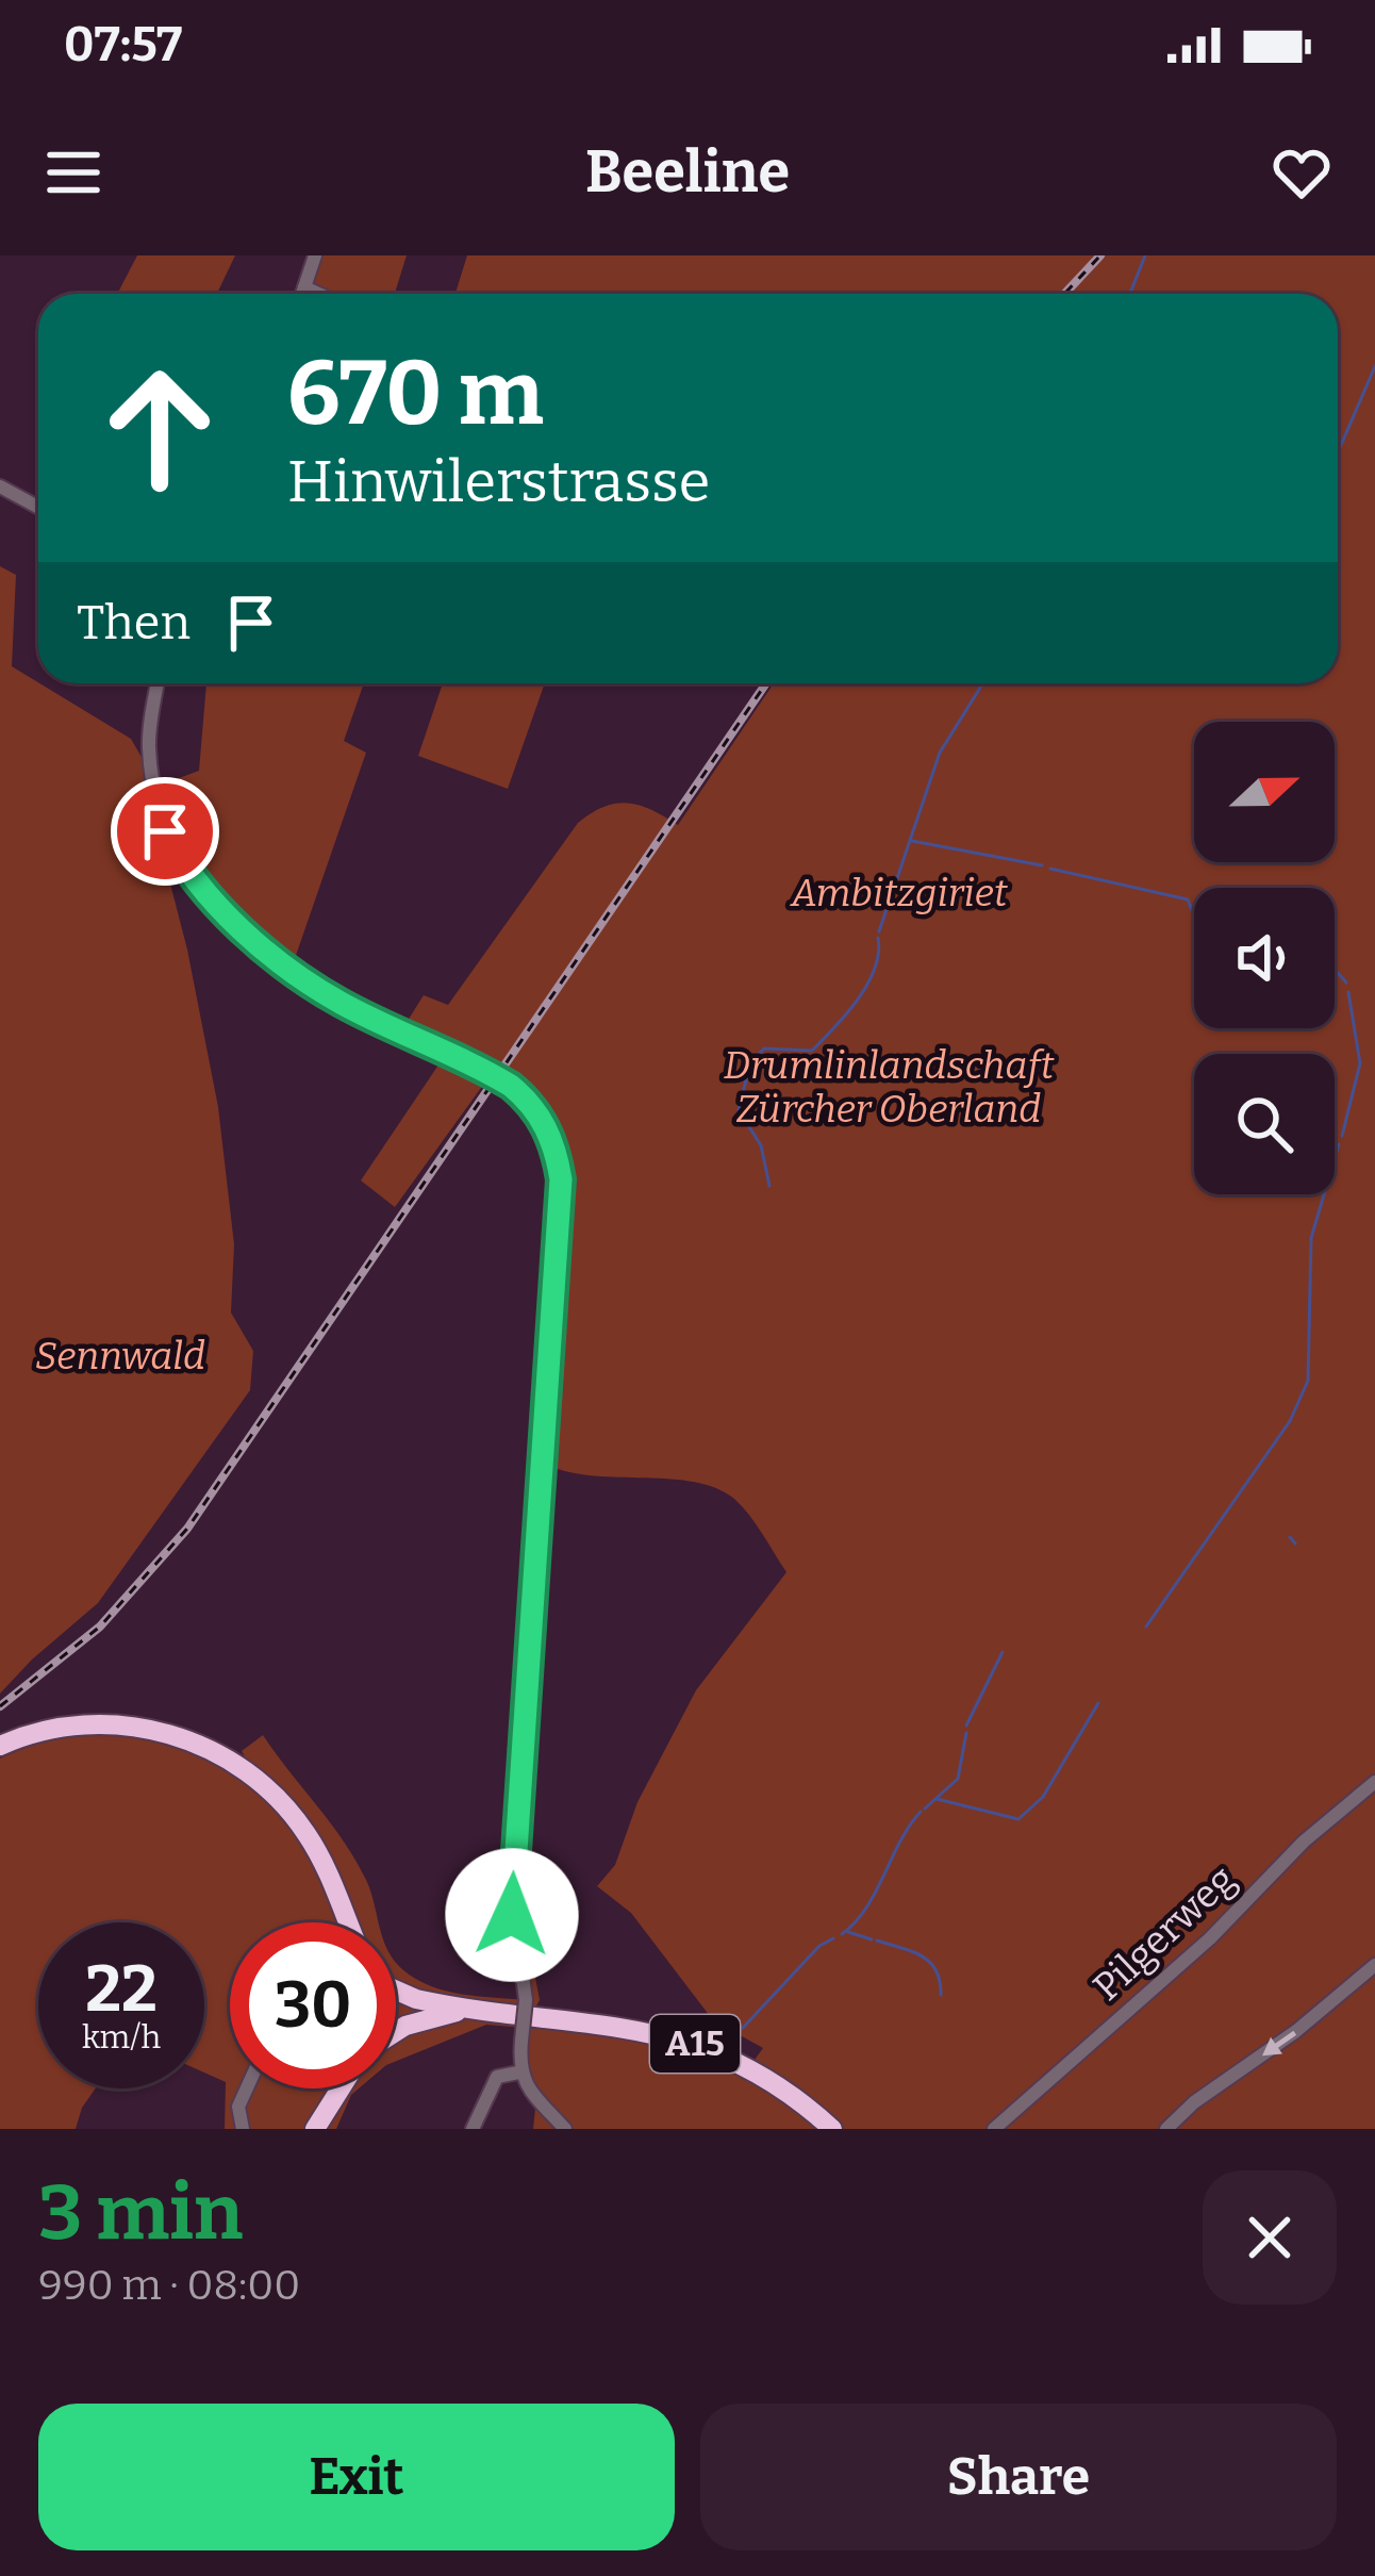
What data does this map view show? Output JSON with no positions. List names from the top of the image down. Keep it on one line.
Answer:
{"streets":{"highway":["A15"],"street":["Pilgerweg"]},"parks":["Ambitzgiriet","Drumlinlandschaft Zürcher Oberland","Sennwald"],"north":"right","page":{"status":"07:57","header":"Beeline","turn":["670 m","Hinwilerstrasse"],"then":"Then","speed":"22 km/h","limit":"30","heading":["3 min","990 m · 08:00"],"buttons":["Exit","Share"]}}
